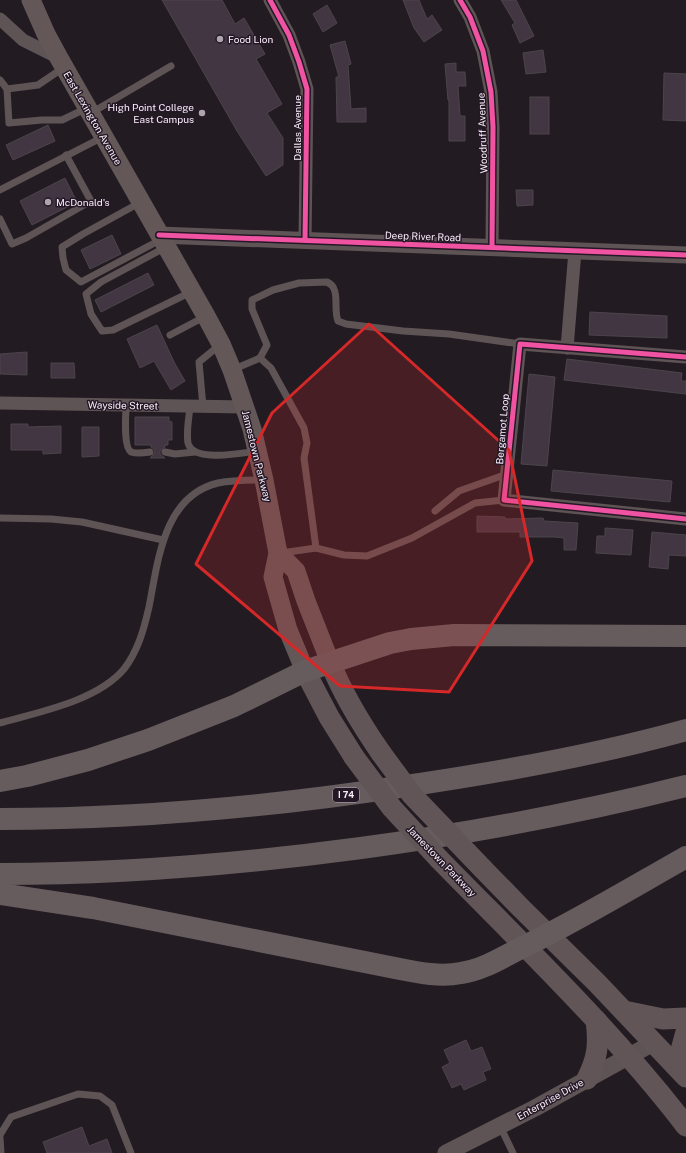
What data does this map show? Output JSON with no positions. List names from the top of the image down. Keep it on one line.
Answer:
{"streets":{"highway":["I 74"],"main road":["East Lexington Avenue","Jamestown Parkway"],"street":["Dallas Avenue","Woodruff Avenue","Deep River Road","Wayside Street","Bergamot Loop","Enterprise Drive"]},"crossings":[["East Lexington Avenue","Deep River Road"],["East Lexington Avenue","Jamestown Parkway"],["Dallas Avenue","Deep River Road"],["Woodruff Avenue","Deep River Road"],["Deep River Road","Jamestown Parkway"],["Wayside Street","Jamestown Parkway"],["Jamestown Parkway","Enterprise Drive"]],"places":["Food Lion","High Point College East Campus","McDonald's"]}
